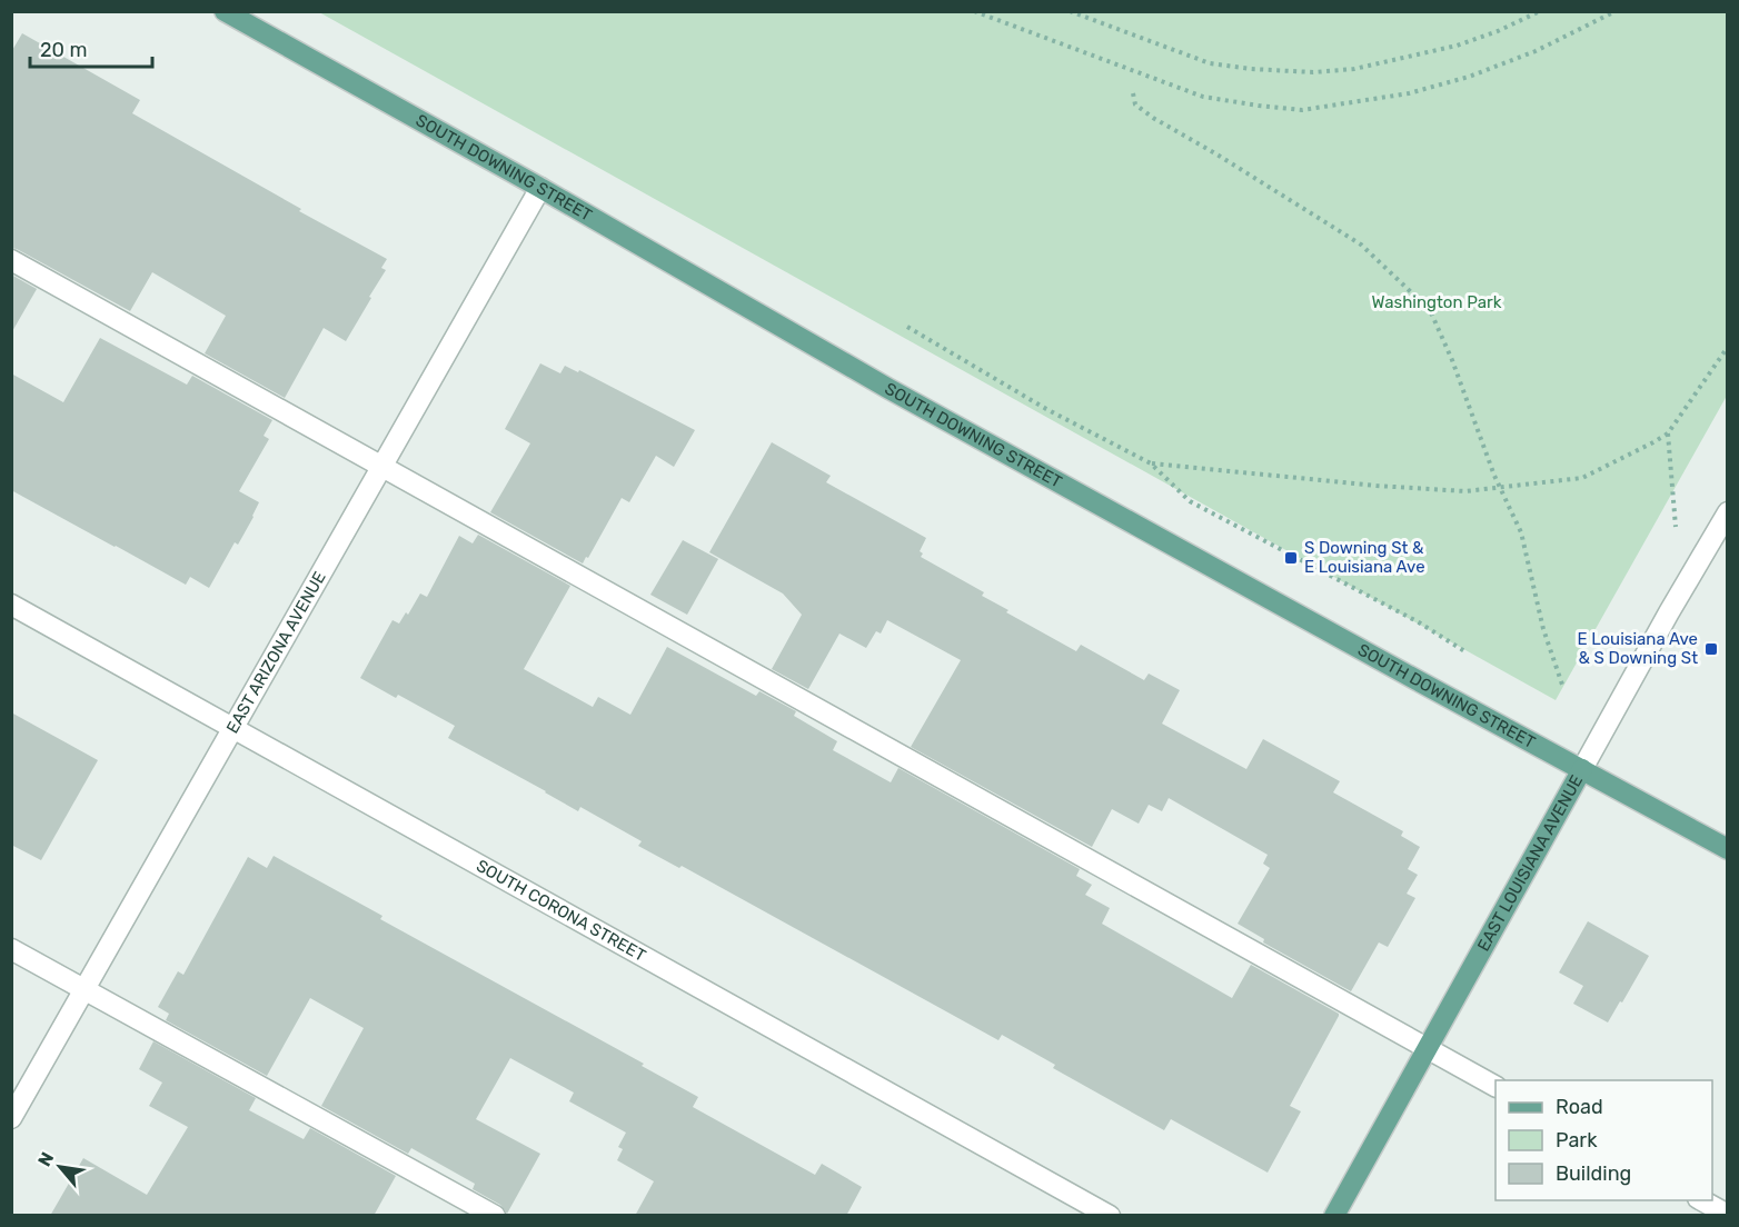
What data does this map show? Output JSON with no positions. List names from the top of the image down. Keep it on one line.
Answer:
{"streets":{"main road":["SOUTH DOWNING STREET","EAST LOUISIANA AVENUE"],"street":["EAST ARIZONA AVENUE","SOUTH CORONA STREET"]},"crossings":[["SOUTH DOWNING STREET","EAST ARIZONA AVENUE"],["SOUTH DOWNING STREET","EAST LOUISIANA AVENUE"],["EAST ARIZONA AVENUE","SOUTH CORONA STREET"]],"parks":["Washington Park"],"places":{"transit":["S Downing St & E Louisiana Ave","E Louisiana Ave & S Downing St"]},"legend":["Road","Park","Building"],"scale_bar":"20 m","north":"top left"}
